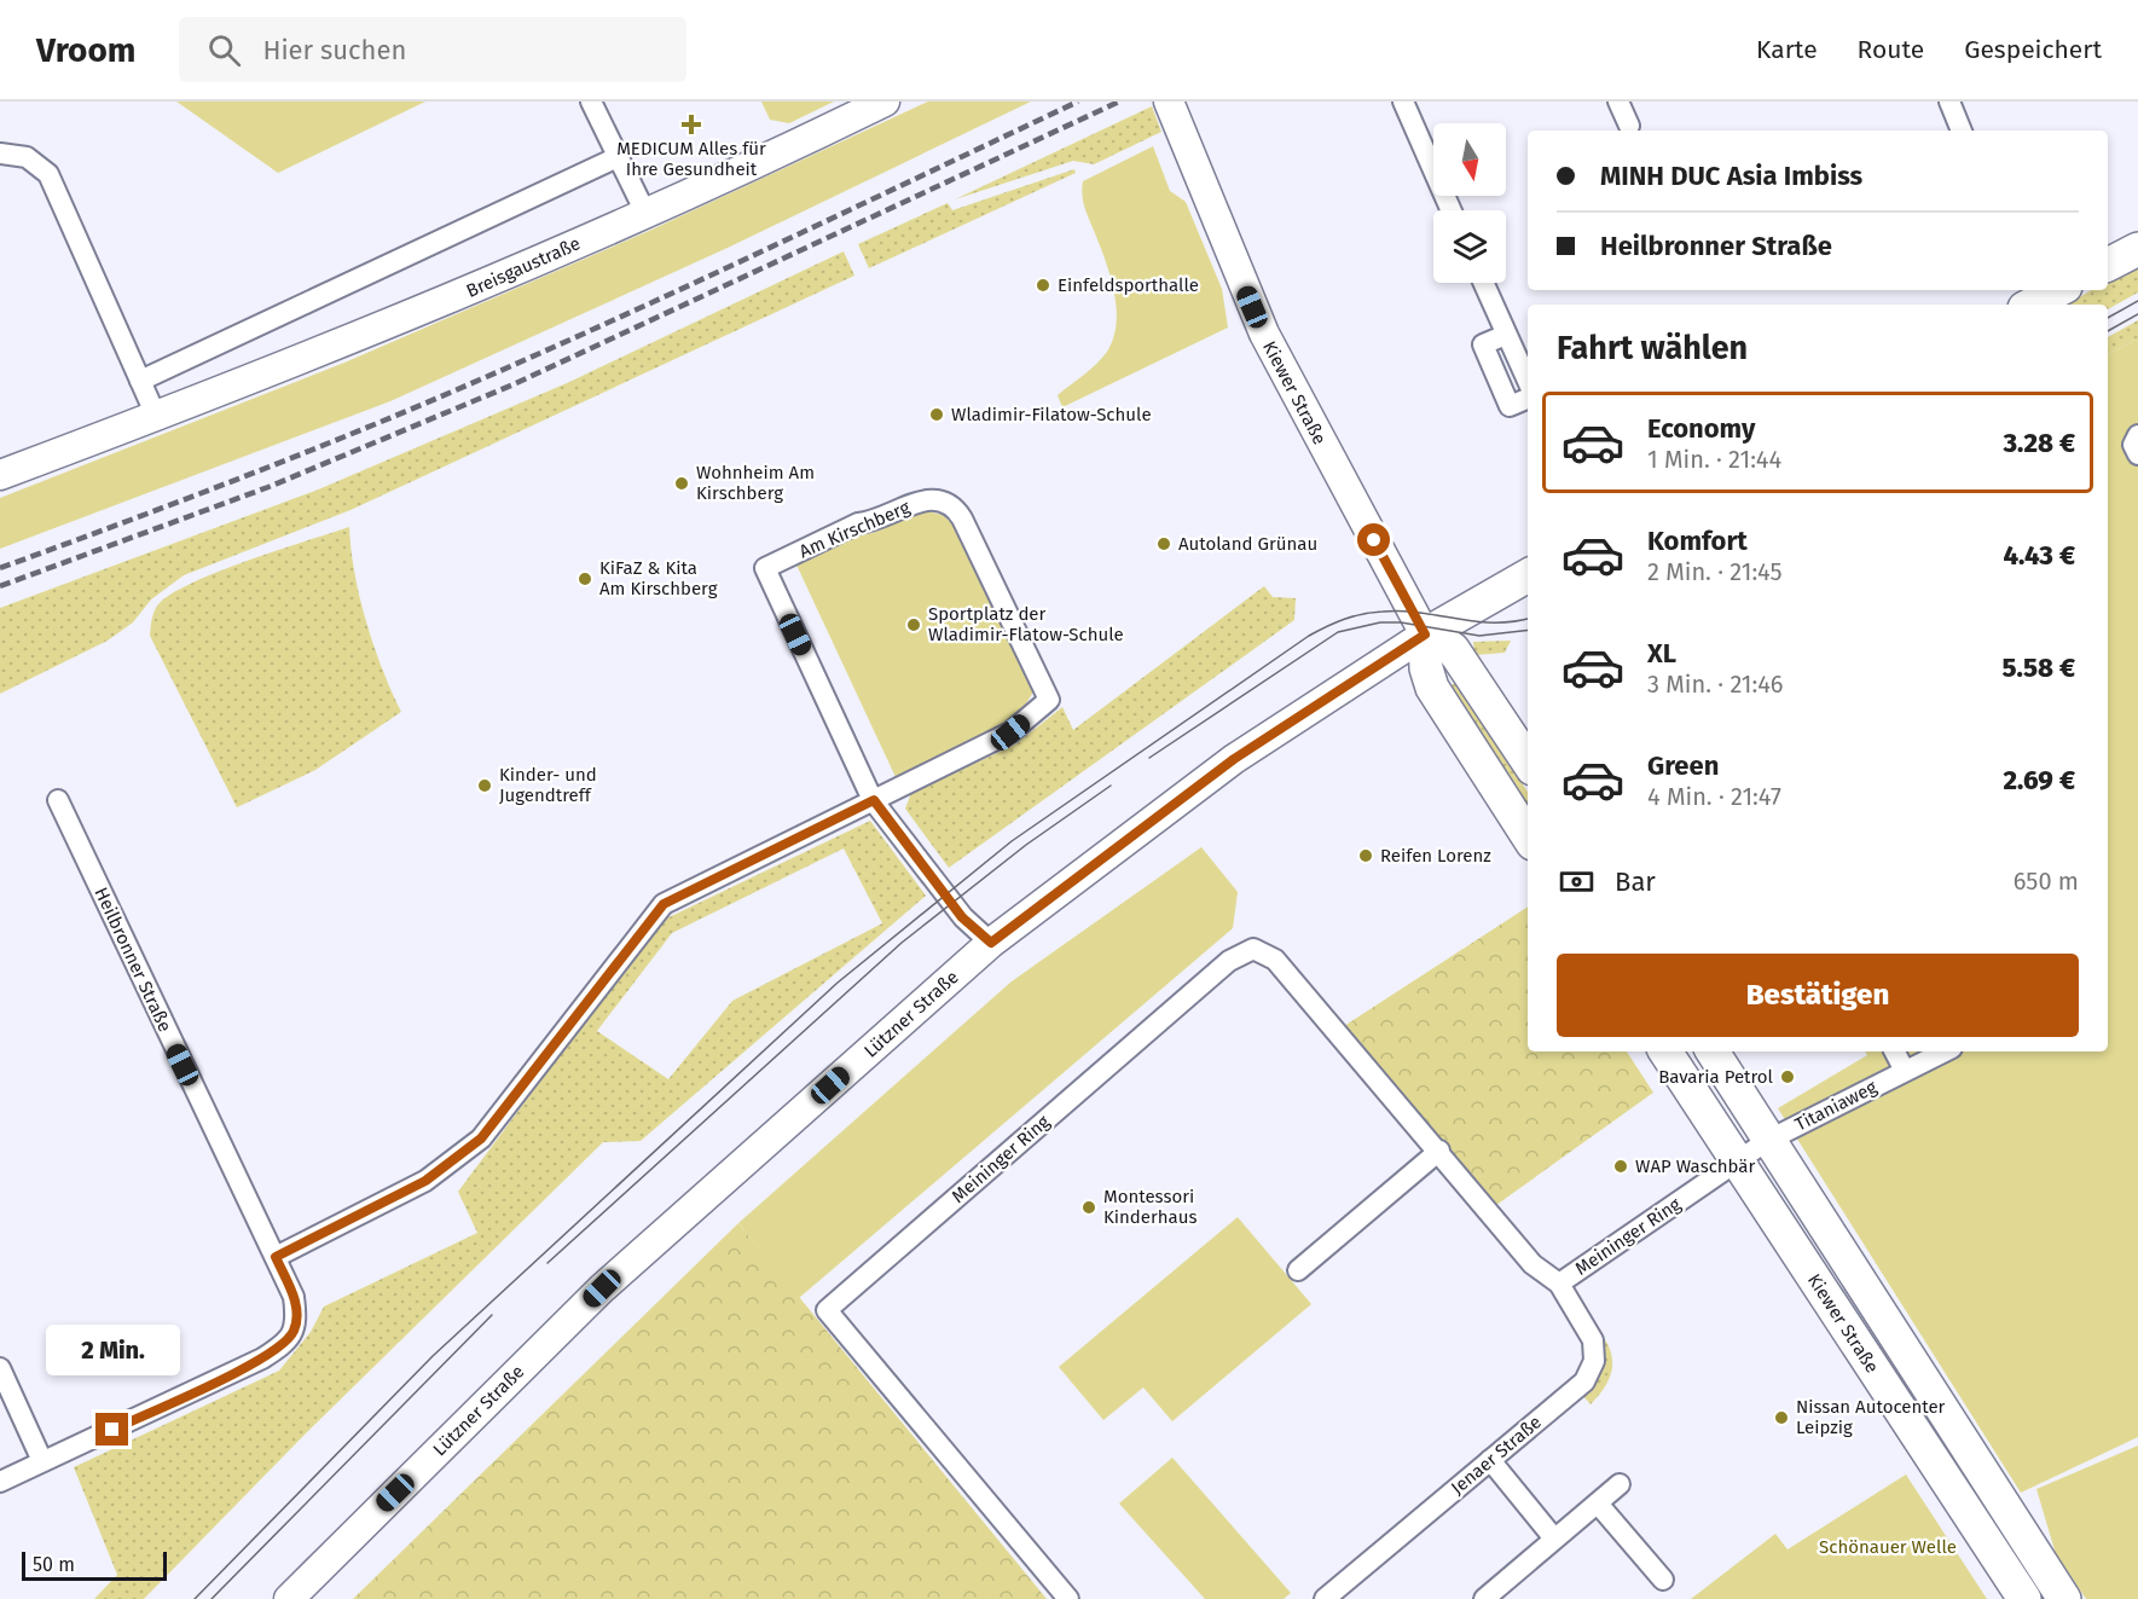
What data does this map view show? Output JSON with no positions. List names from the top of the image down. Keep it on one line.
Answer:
{"streets":{"main road":["Kiewer Straße","Lützner Straße"],"street":["Breisgaustraße","Am Kirschberg","Heilbronner Straße","Titaniaweg","Meininger Ring","Jenaer Straße"]},"crossings":[["Kiewer Straße","Lützner Straße"],["Kiewer Straße","Titaniaweg"],["Kiewer Straße","Meininger Ring"],["Am Kirschberg","Heilbronner Straße"],["Am Kirschberg","Lützner Straße"],["Titaniaweg","Meininger Ring"],["Meininger Ring","Jenaer Straße"]],"parks":["Schönauer Welle"],"places":{"health":["MEDICUM Alles für Ihre Gesundheit"],"other":["Einfeldsporthalle","Wladimir-Filatow-Schule","Wohnheim Am Kirschberg","Autoland Grünau","KiFaZ & Kita Am Kirschberg","Sportplatz der Wladimir-Flatow-Schule","Kinder- und Jugendtreff","Reifen Lorenz","Bavaria Petrol","WAP Waschbär","Montessori Kinderhaus","Nissan Autocenter Leipzig"]},"scale_bar":"50 m","north":"bottom","page":{"header":"Vroom","search":"Hier suchen","nav":["Karte","Route","Gespeichert"],"banner":["MINH DUC Asia Imbiss","Heilbronner Straße"],"heading":"Fahrt wählen","list":[{"name":"Economy","note":"1 Min. · 21:44","value":"3.28 €"},{"name":"Komfort","note":"2 Min. · 21:45","value":"4.43 €"},{"name":"XL","note":"3 Min. · 21:46","value":"5.58 €"},{"name":"Green","note":"4 Min. · 21:47","value":"2.69 €"}],"pay":["Bar","650 m"],"buttons":"Bestätigen","bubble":"2 Min.","scale":"50 m"}}
